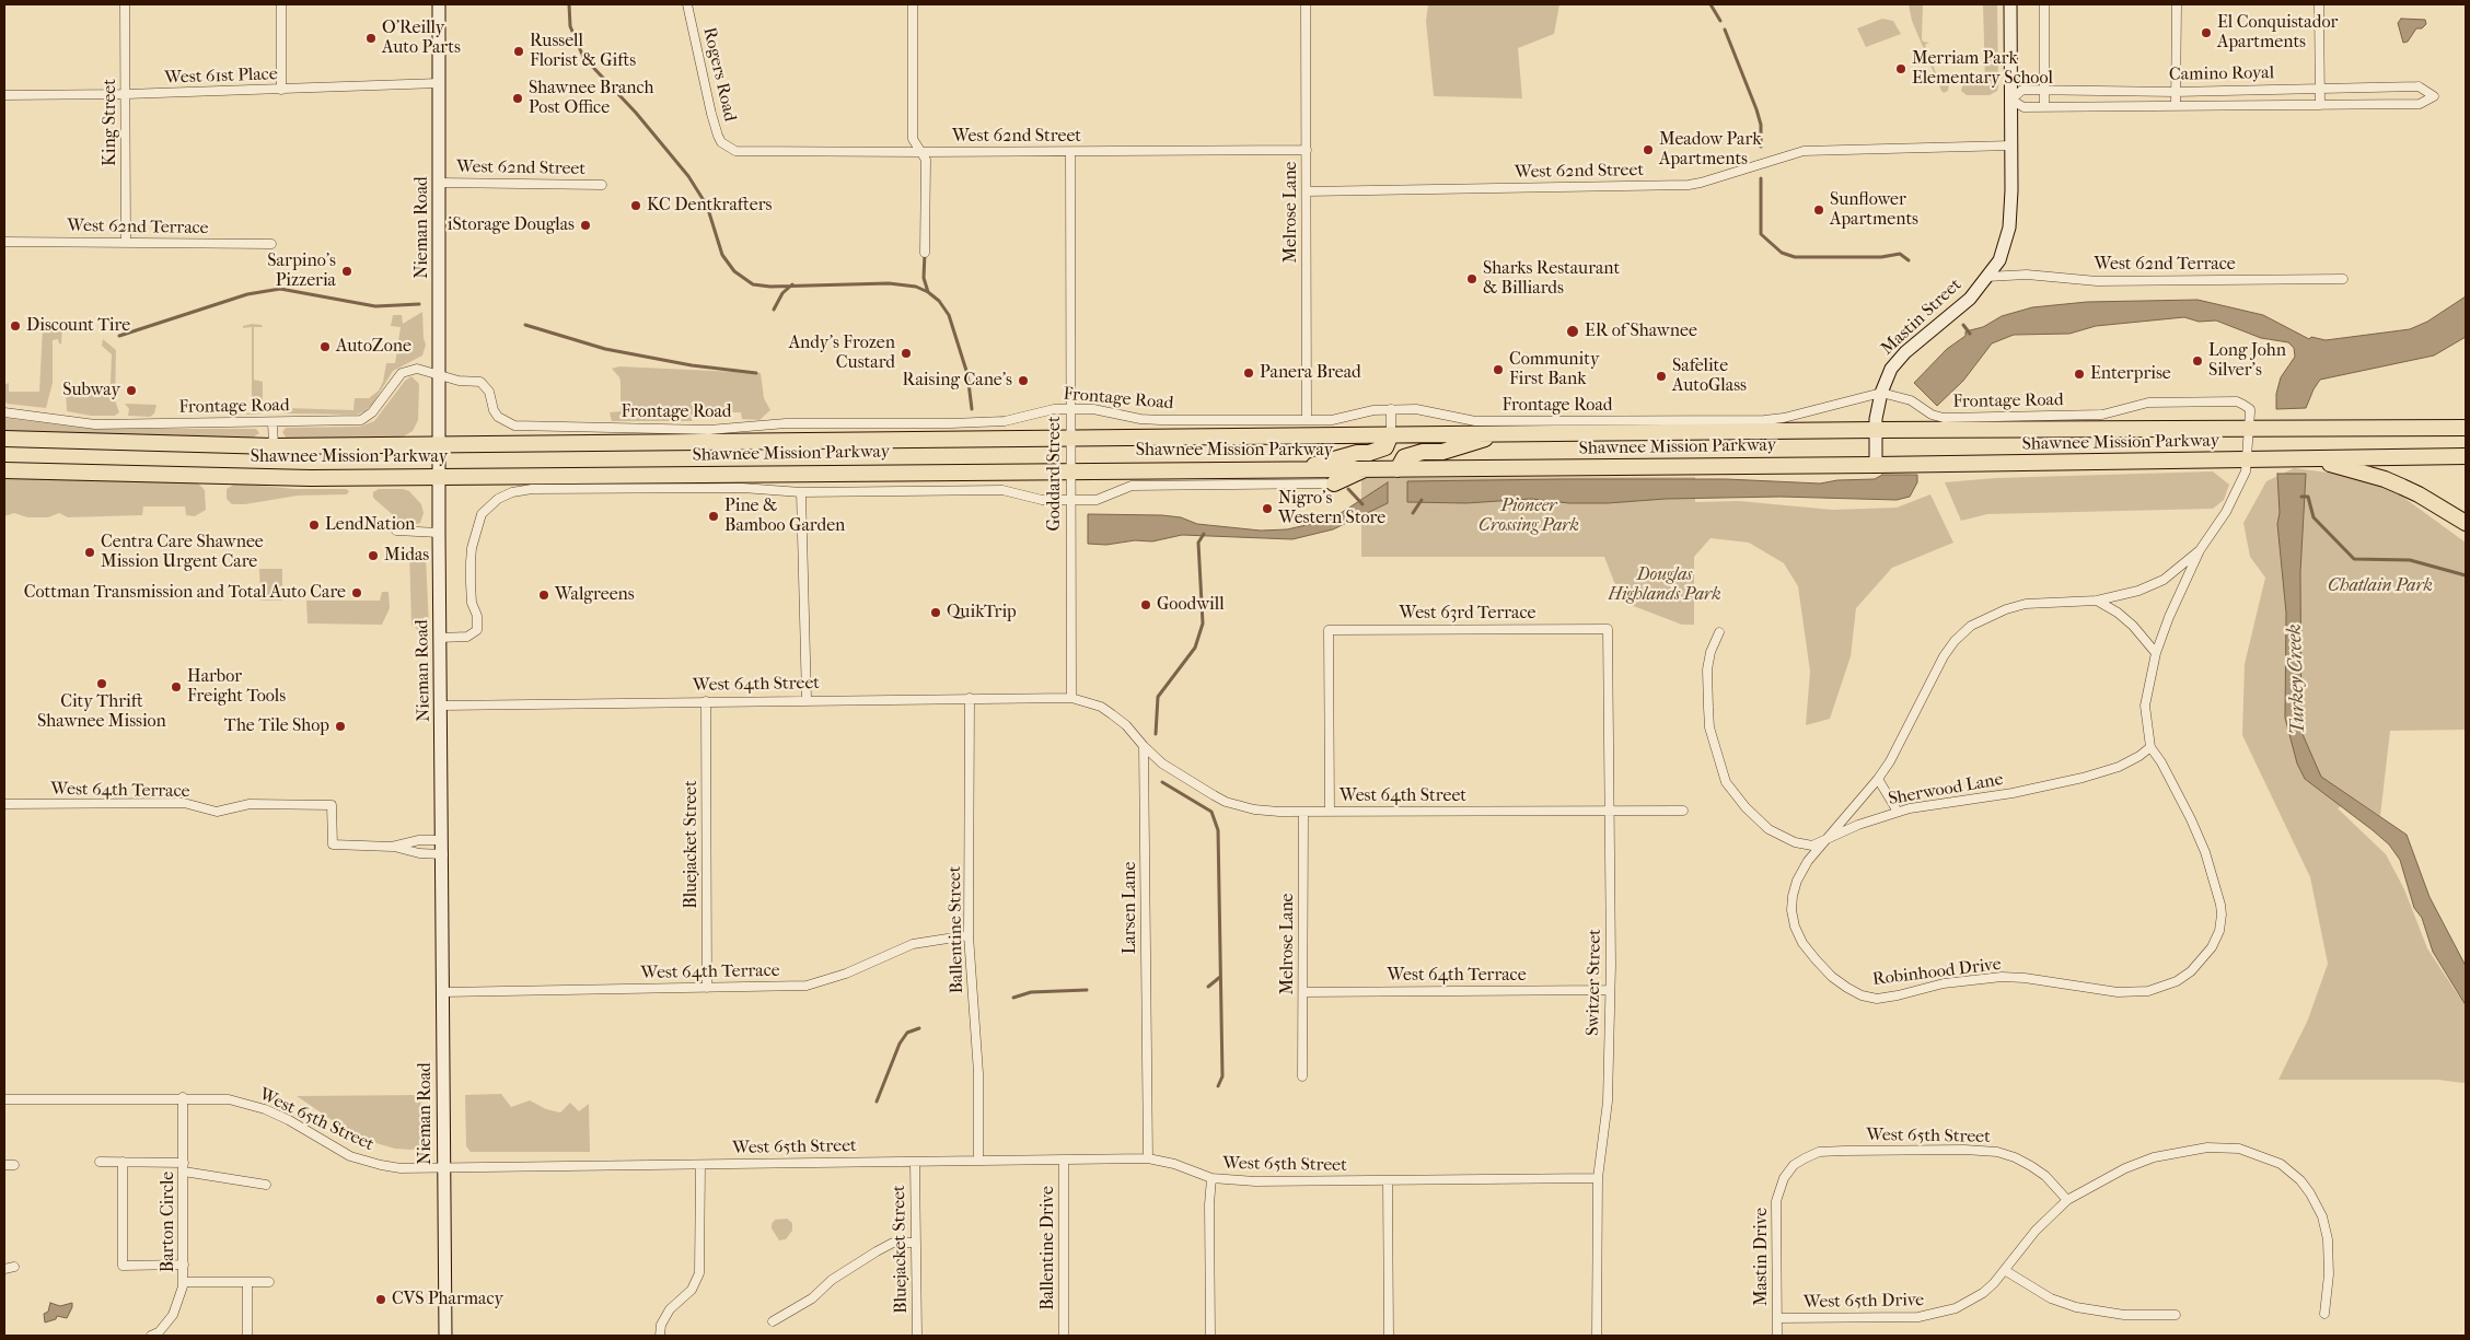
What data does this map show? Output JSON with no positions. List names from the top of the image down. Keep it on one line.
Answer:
{"streets":{"highway":["Shawnee Mission Parkway"],"main road":["Nieman Road","Mastin Street"],"street":["Rogers Road","Camino Royal","West 61st Place","King Street","West 62nd Street","Melrose Lane","West 62nd Terrace","Frontage Road","Goddard Street","West 63rd Terrace","West 64th Street","Sherwood Lane","West 64th Terrace","Bluejacket Street","Larsen Lane","Ballentine Street","Robinhood Drive","Switzer Street","West 65th Street","Barton Circle","Ballentine Drive","Mastin Drive","West 65th Drive"]},"crossings":[["Rogers Road","West 62nd Street"],["Camino Royal","Mastin Street"],["West 61st Place","King Street"],["West 61st Place","Nieman Road"],["King Street","West 62nd Terrace"],["West 62nd Street","Melrose Lane"],["West 62nd Street","Nieman Road"],["West 62nd Street","Mastin Street"],["West 62nd Street","Goddard Street"],["Melrose Lane","Frontage Road"],["Melrose Lane","West 64th Street"],["Melrose Lane","West 64th Terrace"],["West 62nd Terrace","Mastin Street"],["Nieman Road","Frontage Road"],["Nieman Road","Shawnee Mission Parkway"],["Nieman Road","West 64th Street"],["Nieman Road","West 64th Terrace"],["Nieman Road","West 65th Street"],["Mastin Street","Frontage Road"],["Mastin Street","Shawnee Mission Parkway"],["Frontage Road","Shawnee Mission Parkway"],["Frontage Road","Goddard Street"],["Frontage Road","Robinhood Drive"],["Shawnee Mission Parkway","Goddard Street"],["Shawnee Mission Parkway","Robinhood Drive"],["Goddard Street","West 64th Street"],["West 63rd Terrace","West 64th Street"],["West 63rd Terrace","Switzer Street"],["West 64th Street","Bluejacket Street"],["West 64th Street","Larsen Lane"],["West 64th Street","Ballentine Street"],["West 64th Street","Switzer Street"],["Sherwood Lane","Robinhood Drive"],["West 64th Terrace","Bluejacket Street"],["West 64th Terrace","Ballentine Street"],["West 64th Terrace","Switzer Street"],["Bluejacket Street","West 65th Street"],["Larsen Lane","West 65th Street"],["Ballentine Street","West 65th Street"],["Switzer Street","West 65th Street"],["West 65th Street","Barton Circle"],["West 65th Street","Ballentine Drive"],["West 65th Street","Mastin Drive"],["West 65th Street","West 65th Drive"],["Mastin Drive","West 65th Drive"]],"water":["Turkey Creek"],"parks":["Pioneer Crossing Park","Douglas Highlands Park","Chatlain Park"],"places":["El Conquistador Apartments","O'Reilly Auto Parts","Russell Florist & Gifts","Merriam Park Elementary School","Shawnee Branch Post Office","Meadow Park Apartments","KC Dentkrafters","Sunflower Apartments","iStorage Douglas","Sarpino's Pizzeria","Sharks Restaurant & Billiards","Discount Tire","ER of Shawnee","AutoZone","Andy's Frozen Custard","Long John Silver's","Community First Bank","Panera Bread","Enterprise","Safelite AutoGlass","Raising Cane's","Subway","Nigro's Western Store","Pine & Bamboo Garden","LendNation","Centra Care Shawnee Mission Urgent Care","Midas","Cottman Transmission and Total Auto Care","Walgreens","Goodwill","QuikTrip","City Thrift Shawnee Mission","Harbor Freight Tools","The Tile Shop","CVS Pharmacy"]}
